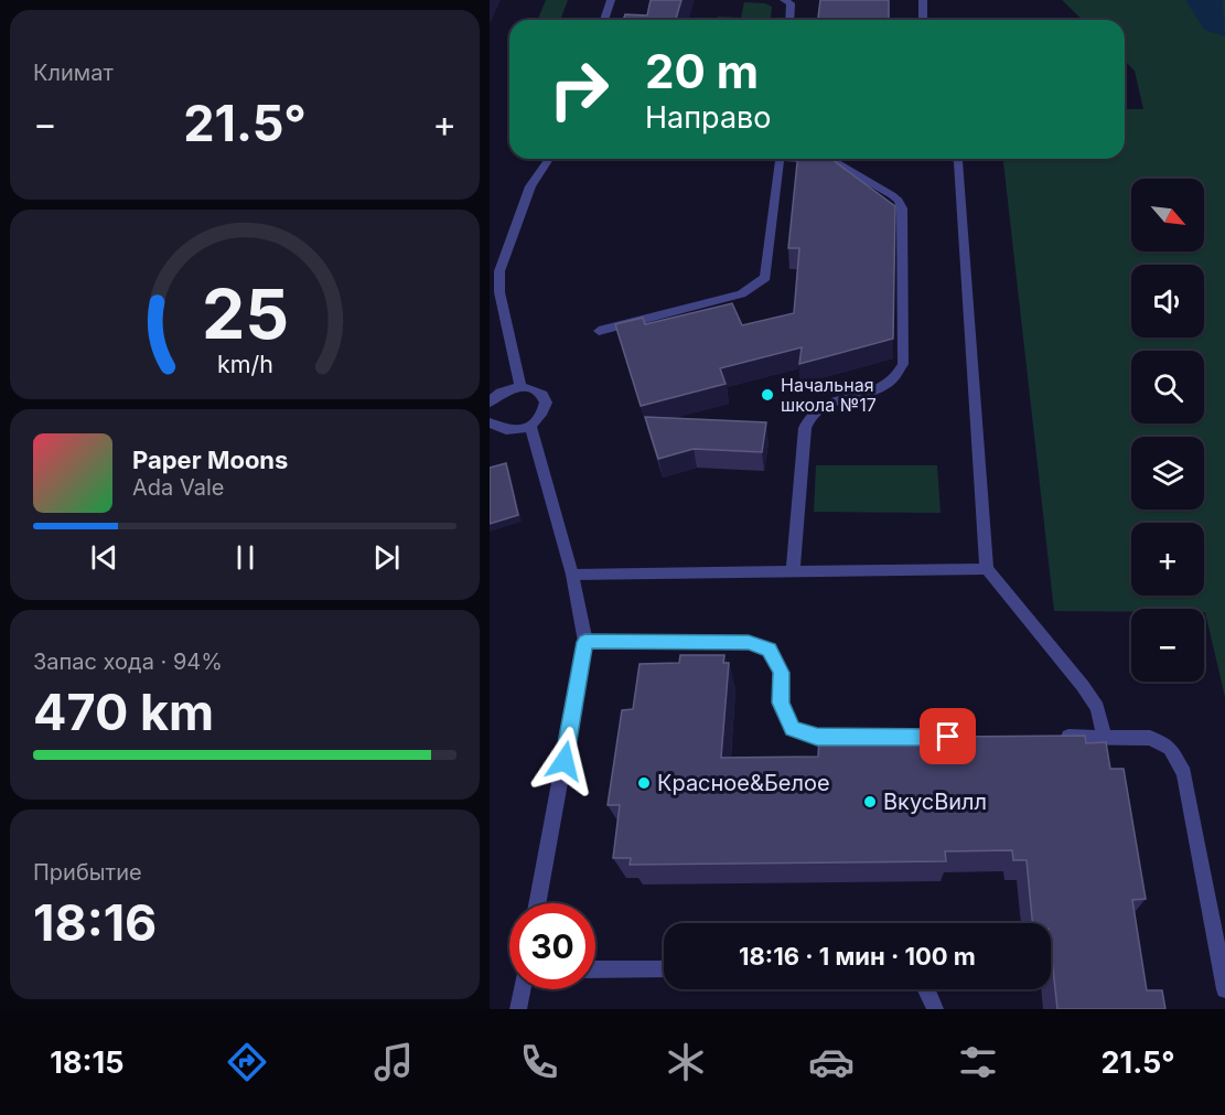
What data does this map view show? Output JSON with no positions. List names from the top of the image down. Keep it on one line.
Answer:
{"places":["Начальная школа №17","Красное&Белое","ВкусВилл"],"north":"bottom right","page":{"tile":["Климат",["Запас хода · 94%","470 km"],["Прибытие","18:16"]],"turn":["20 m","Направо"],"heat":["−","21.5°","+"],"map_buttons":["+","−"],"song":["Paper Moons","Ada Vale"],"limit":"30","trip":"18:16 · 1 мин · 100 m","tabs":["18:15","21.5°"],"gauge":["25","km/h"]}}
